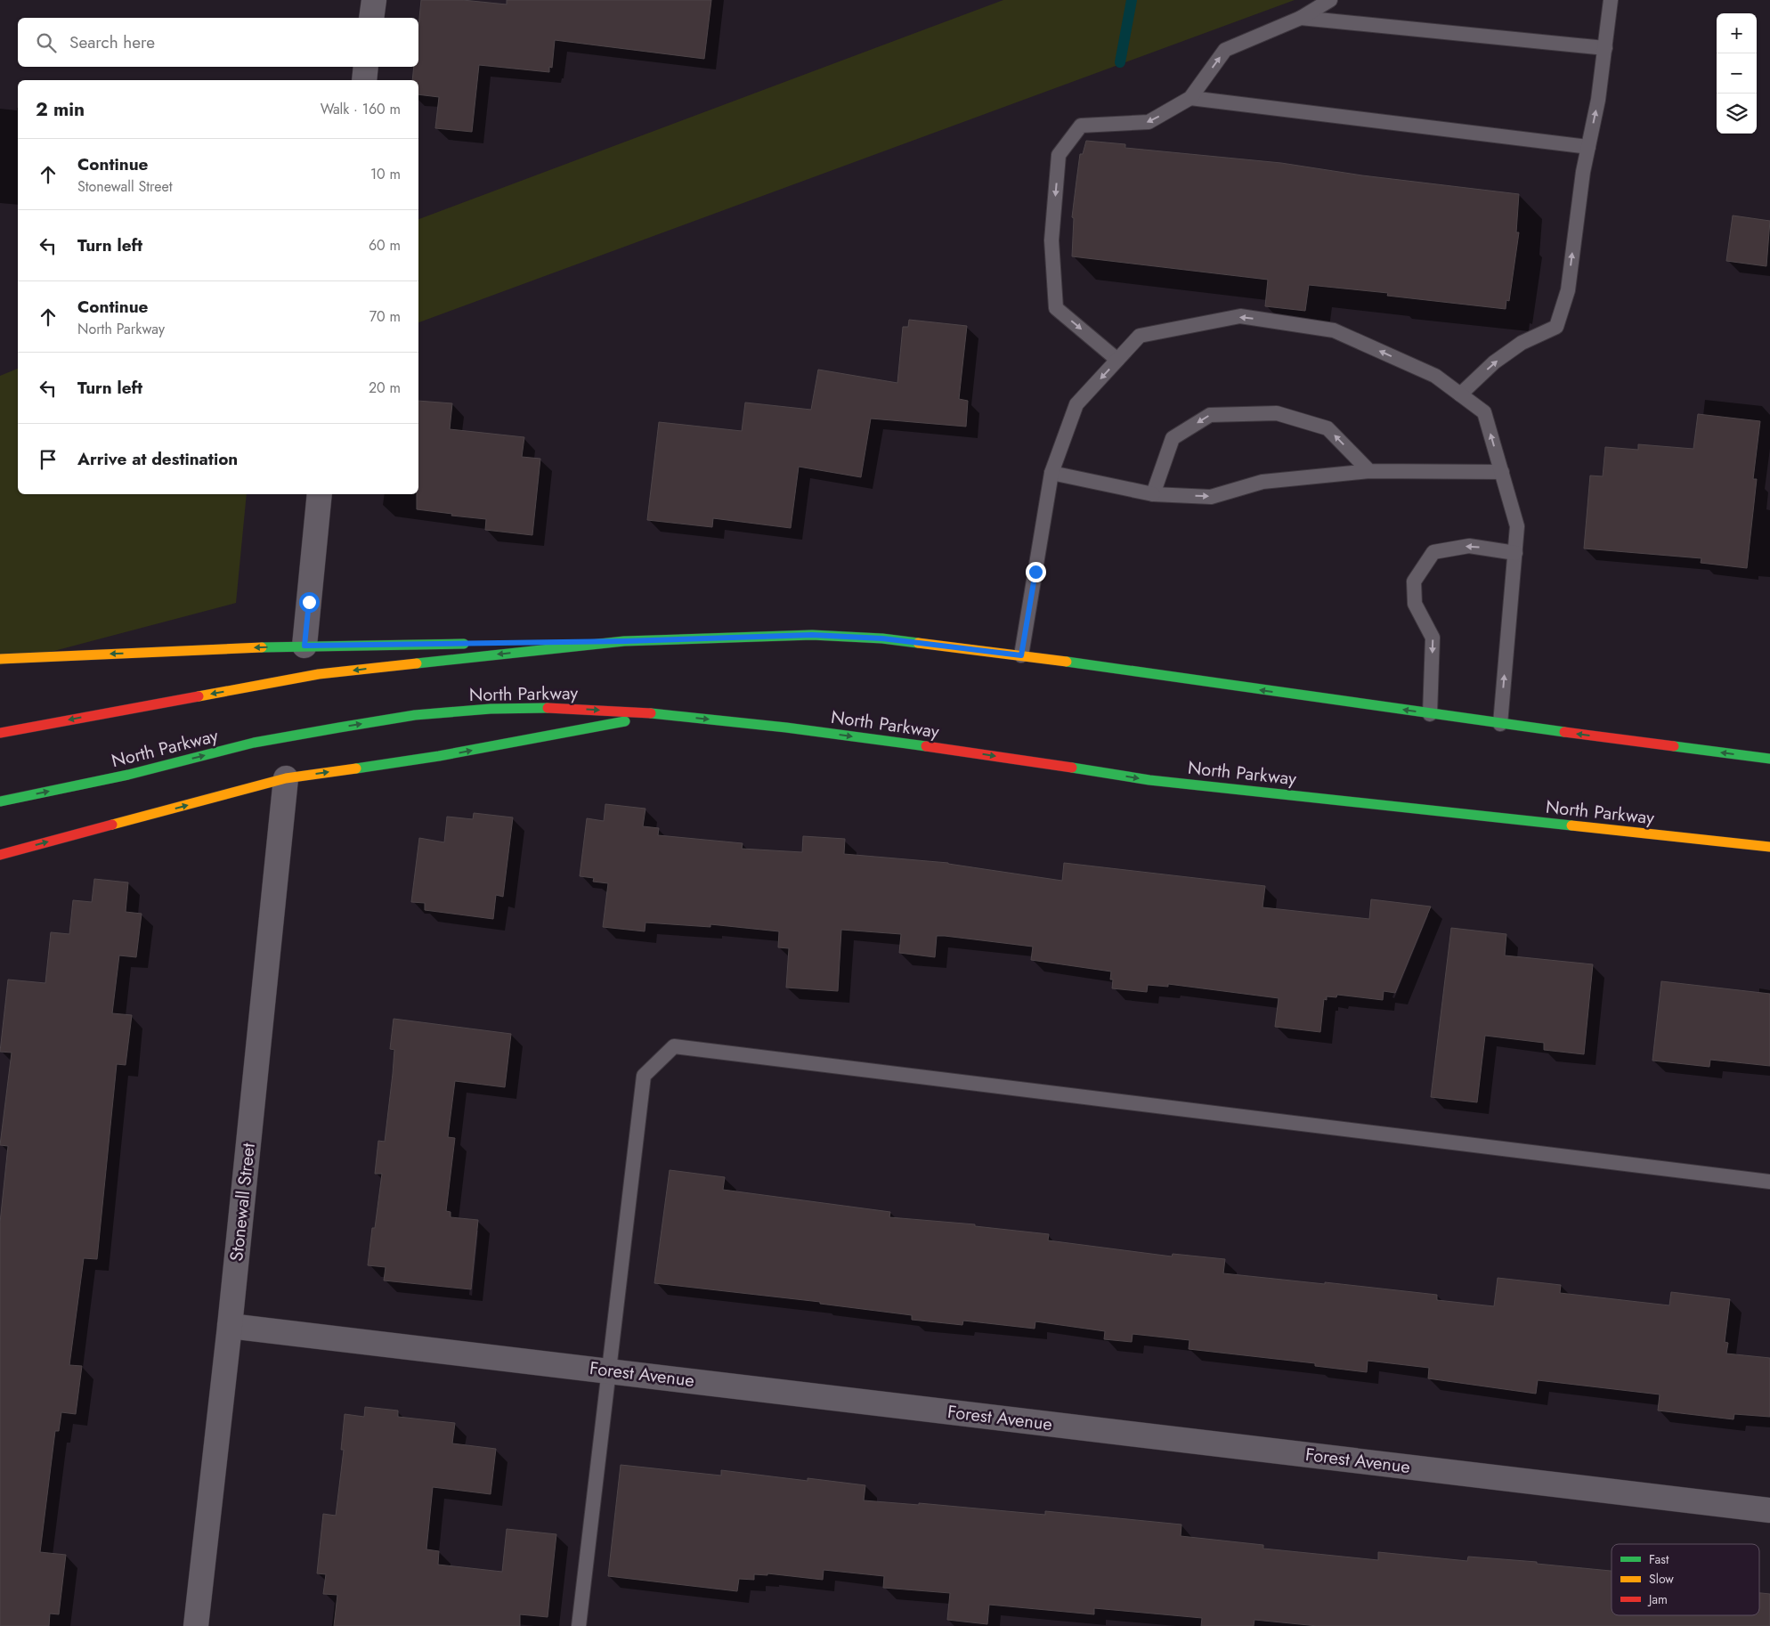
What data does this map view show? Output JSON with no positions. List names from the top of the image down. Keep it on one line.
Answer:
{"streets":{"main road":["North Parkway"],"street":["Stonewall Street","Forest Avenue"]},"crossings":[["Stonewall Street","Forest Avenue"]],"legend":["Fast","Slow","Jam"],"page":{"map_buttons":["+","−"],"search":"Search here","heading":["2 min","Walk · 160 m"],"list":[["Continue","Stonewall Street","10 m"],["Turn left","60 m"],["Continue","North Parkway","70 m"],["Turn left","20 m"],"Arrive at destination"]}}
